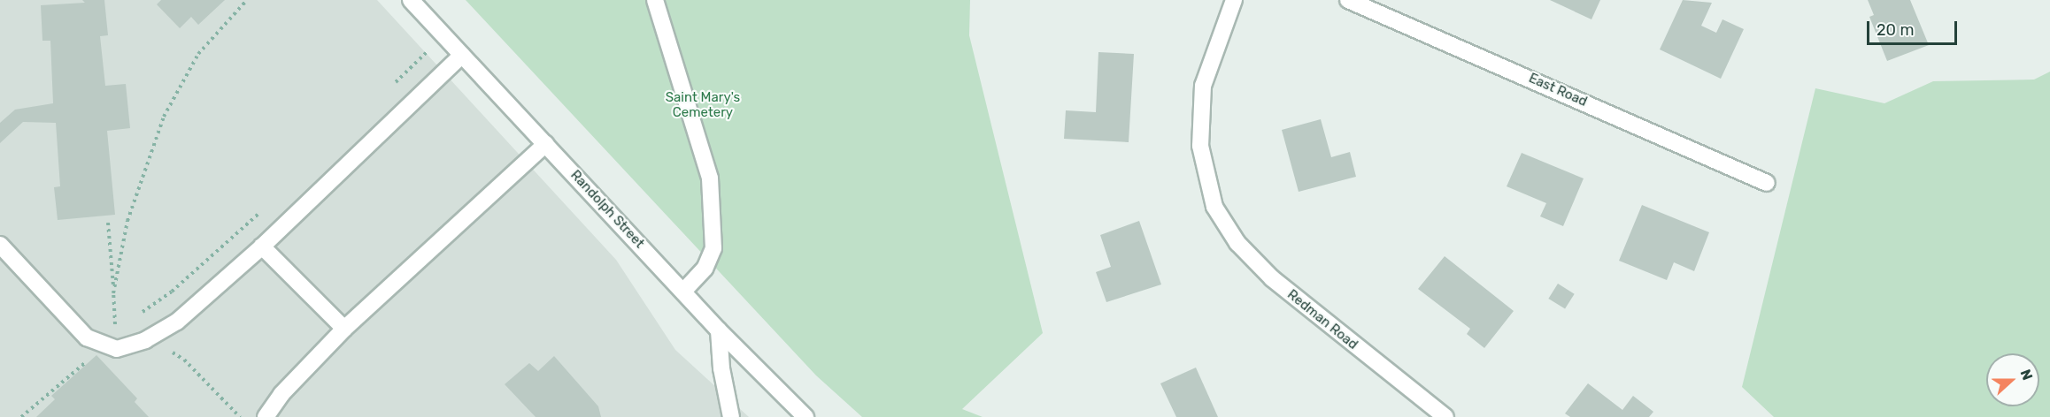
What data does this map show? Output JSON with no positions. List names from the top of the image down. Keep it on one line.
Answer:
{"streets":{"street":["East Road","Randolph Street","Redman Road"]},"parks":["Saint Mary's Cemetery"],"scale_bar":"20 m","north":"right"}
